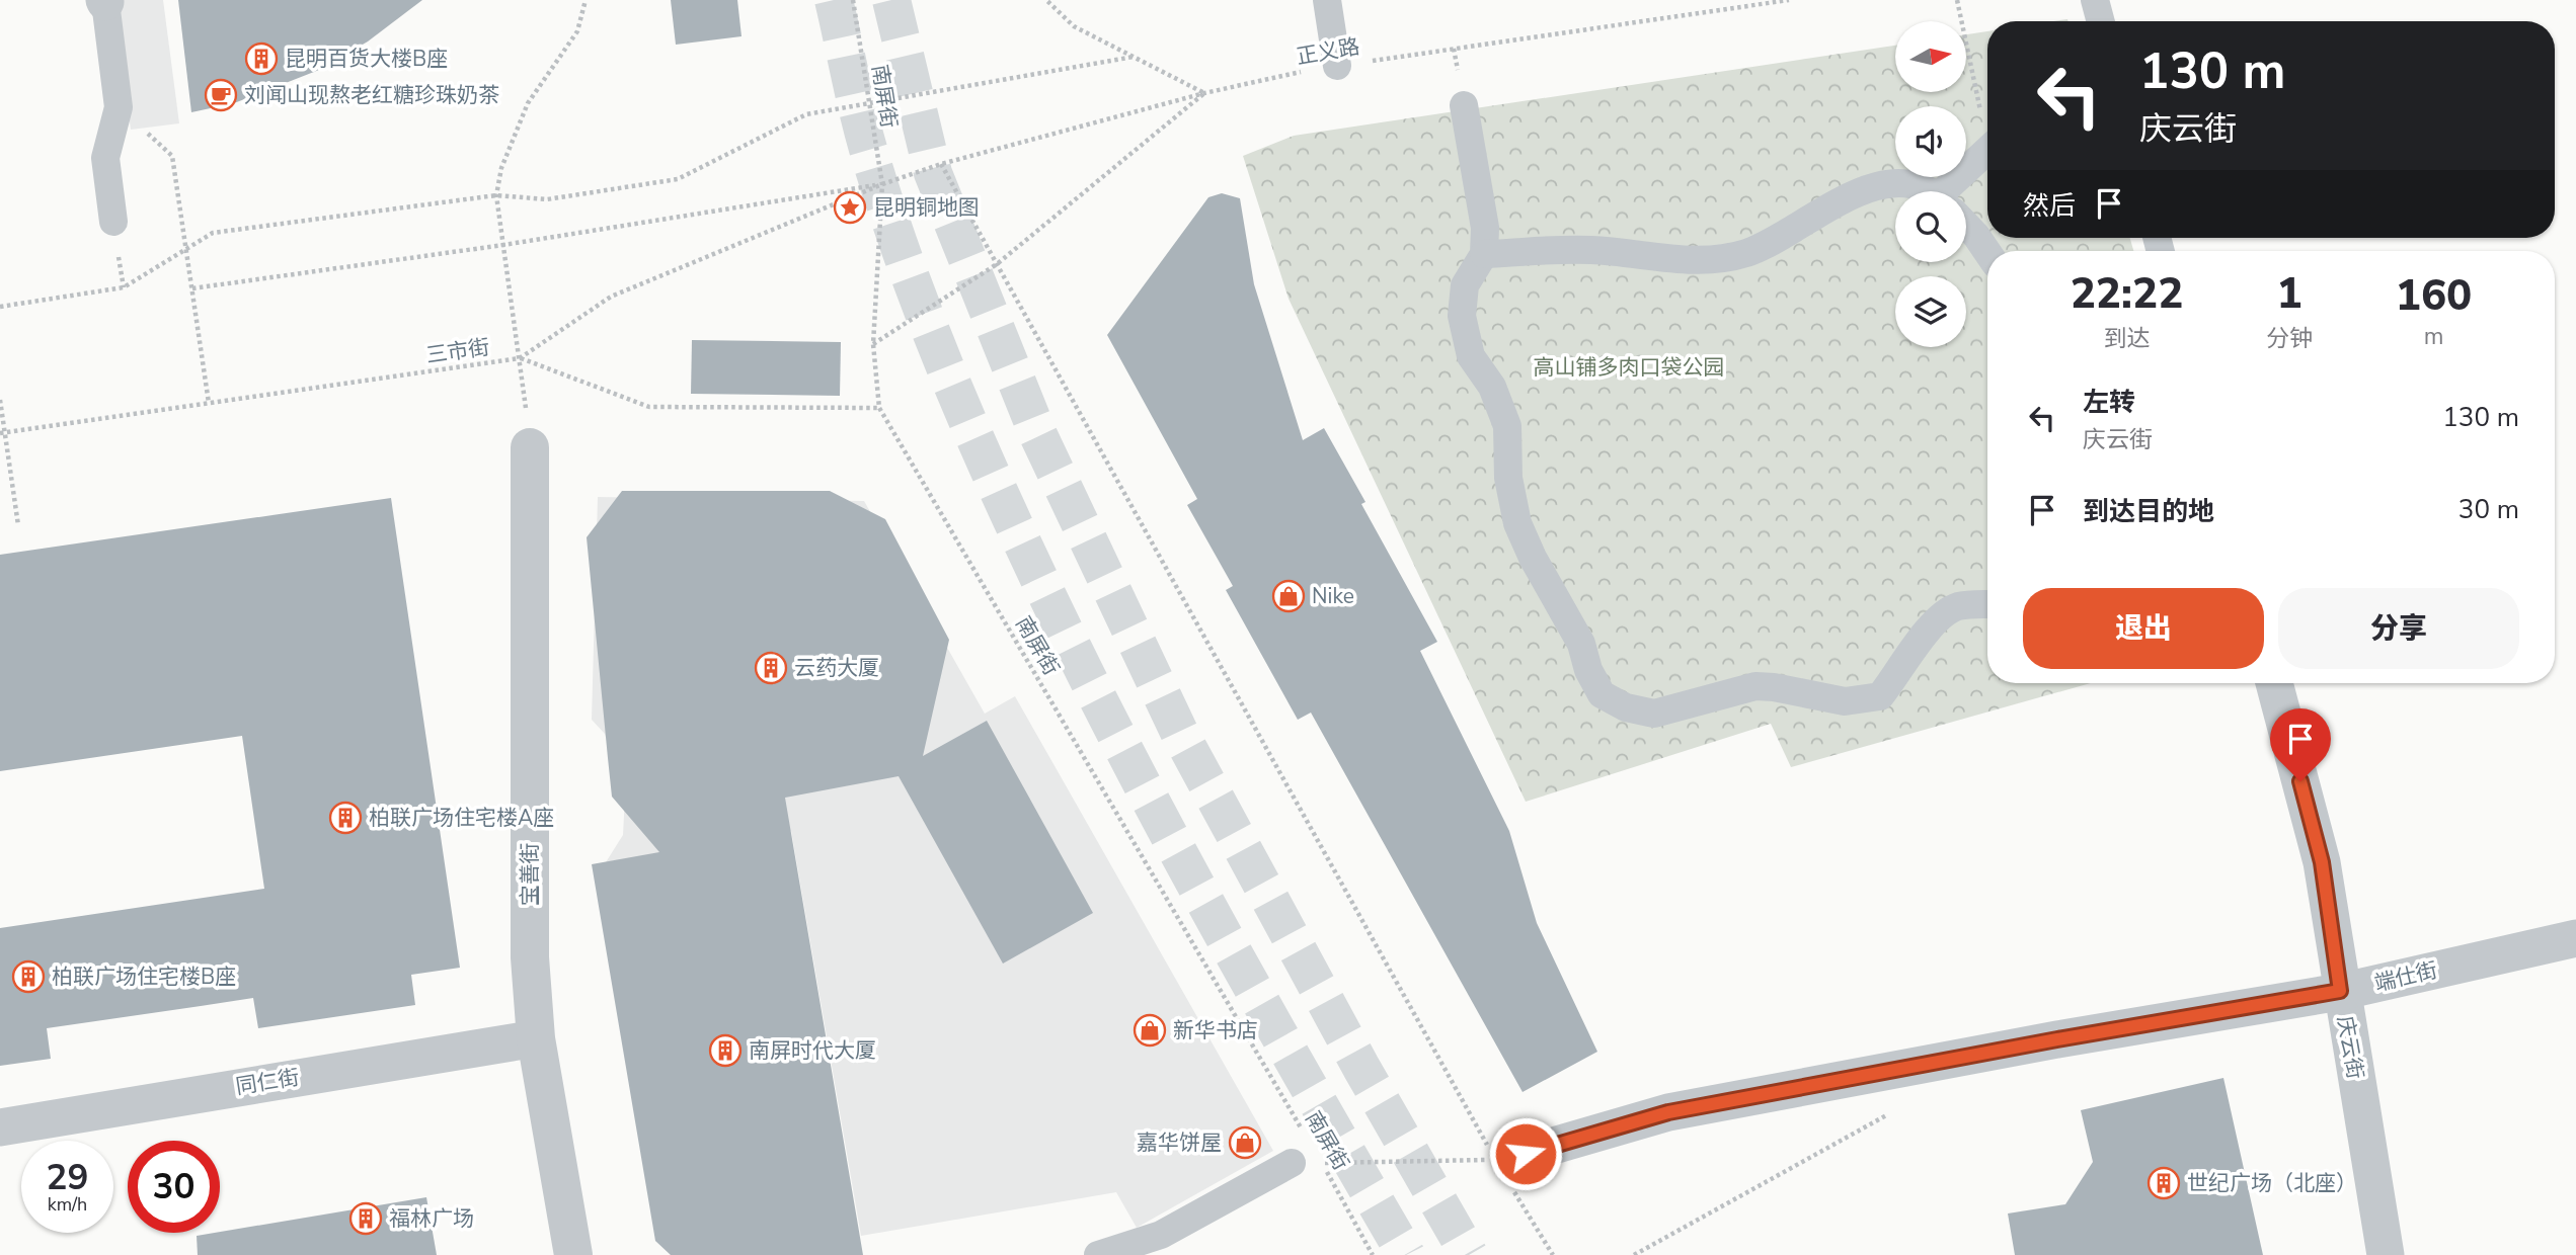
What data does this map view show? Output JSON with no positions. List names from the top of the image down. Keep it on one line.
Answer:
{"streets":{"street":["宝善街","端仕街","庆云街","同仁街"],"path":["正义路","南屏街","三市街"]},"crossings":[["正义路","南屏街"],["正义路","三市街"],["南屏街","三市街"],["宝善街","同仁街"],["端仕街","庆云街"]],"parks":["高山铺多肉口袋公园"],"places":{"building":["昆明百货大楼B座","云药大厦","柏联广场住宅楼A座","柏联广场住宅楼B座","南屏时代大厦","世纪广场（北座）","福林广场"],"cafe":["刘闻山现熬老红糖珍珠奶茶"],"place":["昆明铜地图"],"shop":["Nike","新华书店","嘉华饼屋"]},"north":"right","page":{"turn":["130 m","庆云街"],"then":"然后","eta":["22:22","到达","1","分钟","160","m"],"list":[{"name":"左转","note":"庆云街","value":"130 m"},{"name":"到达目的地","value":"30 m"}],"buttons":["退出","分享"],"speed":"29 km/h","limit":"30"}}
